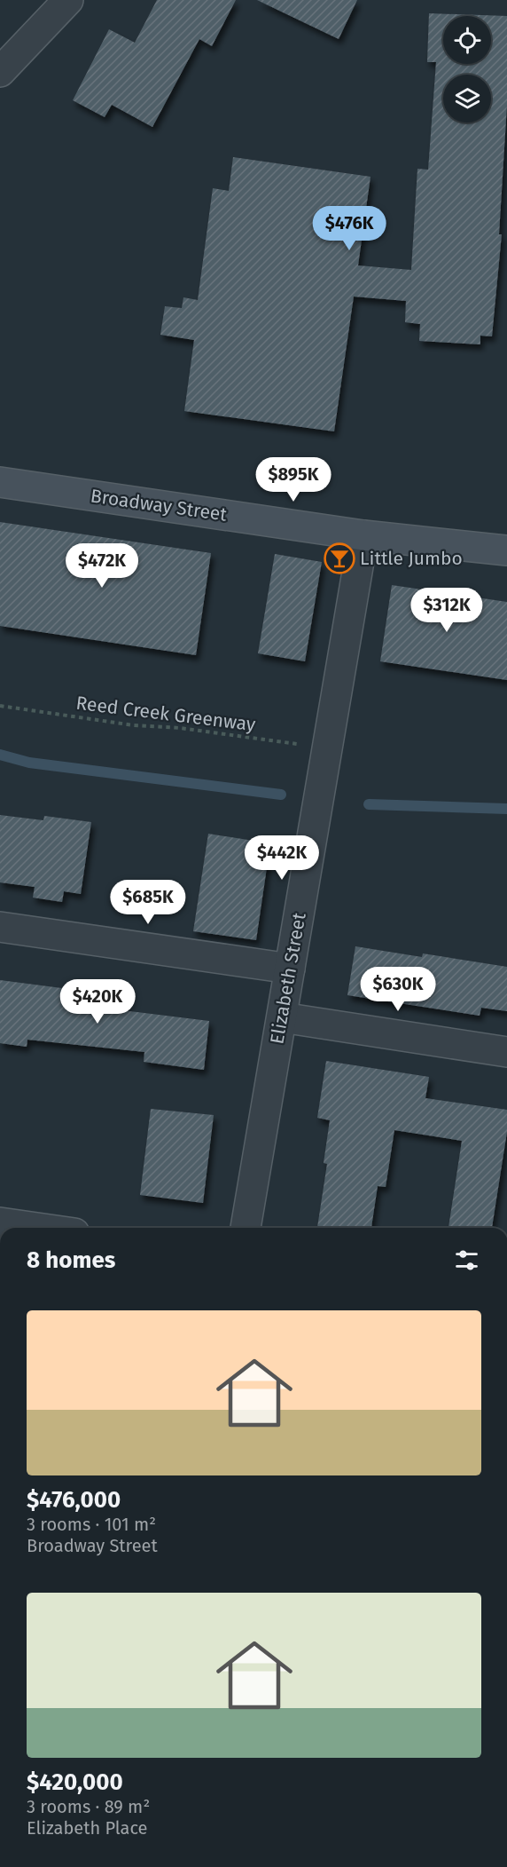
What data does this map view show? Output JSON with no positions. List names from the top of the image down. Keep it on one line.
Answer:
{"streets":{"main road":["Broadway Street"],"street":["Elizabeth Street"],"path":["Reed Creek Greenway"]},"crossings":[["Broadway Street","Elizabeth Street"],["Reed Creek Greenway","Elizabeth Street"]],"places":{"bar":["Little Jumbo"]},"page":{"price":["$476K","$895K","$472K","$312K","$442K","$685K","$630K","$420K"],"heading":"8 homes","list":[{"name":"$476,000","note":"3 rooms · 101 m² · Broadway Street"},{"name":"$420,000","note":"3 rooms · 89 m² · Elizabeth Place"}]}}
